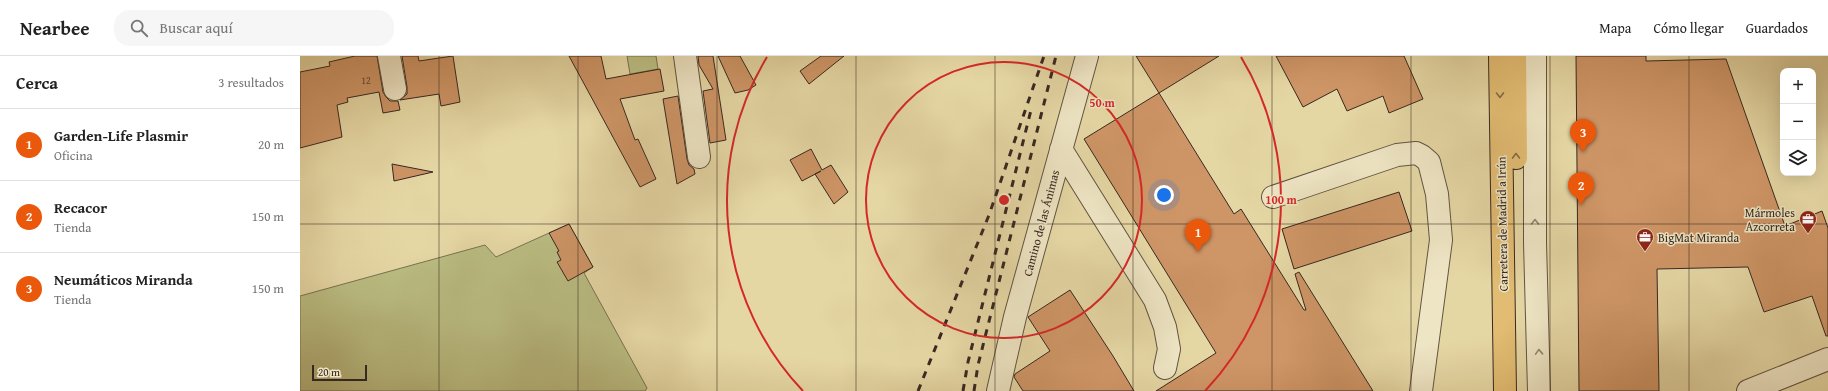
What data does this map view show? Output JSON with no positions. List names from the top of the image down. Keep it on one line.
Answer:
{"streets":{"highway":["Carretera de Madrid a Irún"],"street":["Camino de las Ánimas"]},"places":{"office":["Mármoles Azcorreta","BigMat Miranda"]},"house_numbers":["12"],"scale_bar":"20 m","page":{"header":"Nearbee","search":"Buscar aquí","nav":["Mapa","Cómo llegar","Guardados"],"heading":["Cerca","3 resultados"],"map_buttons":["+","−"],"list":[{"mark":"1","name":"Garden-Life Plasmir","note":"Oficina","value":"20 m"},{"mark":"2","name":"Recacor","note":"Tienda","value":"150 m"},{"mark":"3","name":"Neumáticos Miranda","note":"Tienda","value":"150 m"}],"pins":["3","2","1"],"scale":"20 m"},"rings":["50 m","100 m"]}
